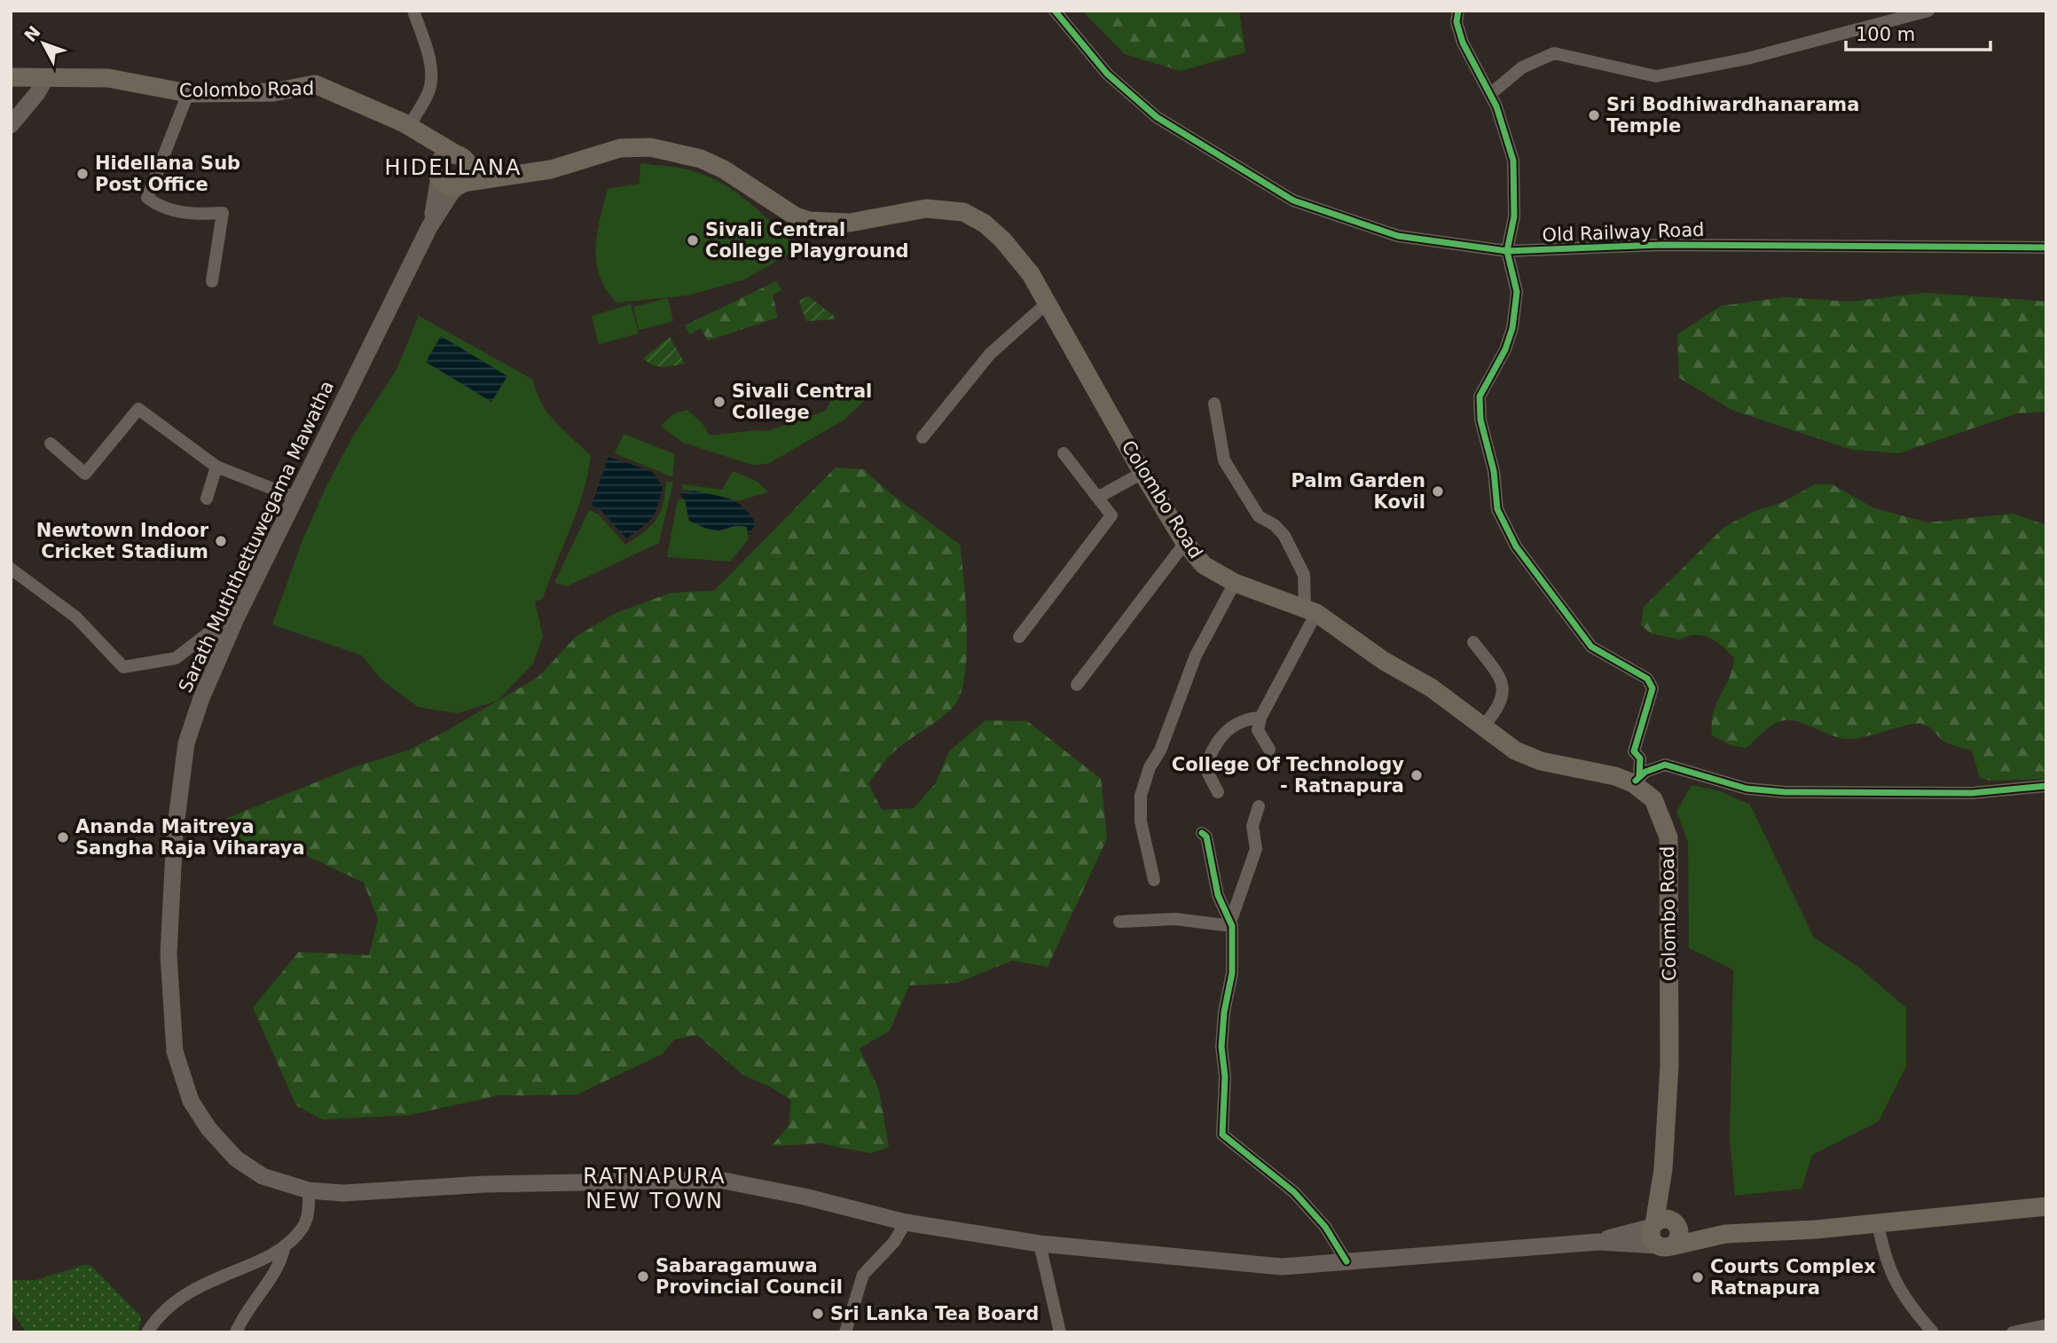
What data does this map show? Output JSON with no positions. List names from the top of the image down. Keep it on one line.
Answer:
{"streets":{"highway":["Colombo Road"],"main road":["Sarath Muththettuwegama Mawatha"],"street":["Old Railway Road"]},"crossings":[["Colombo Road","Sarath Muththettuwegama Mawatha"]],"districts":["HIDELLANA","RATNAPURA NEW TOWN"],"places":["Sri Bodhiwardhanarama Temple","Hidellana Sub Post Office","Sivali Central College Playground","Sivali Central College","Palm Garden Kovil","Newtown Indoor Cricket Stadium","College Of Technology - Ratnapura","Ananda Maitreya Sangha Raja Viharaya","Sabaragamuwa Provincial Council","Courts Complex Ratnapura","Sri Lanka Tea Board"],"scale_bar":"100 m","north":"top left"}
